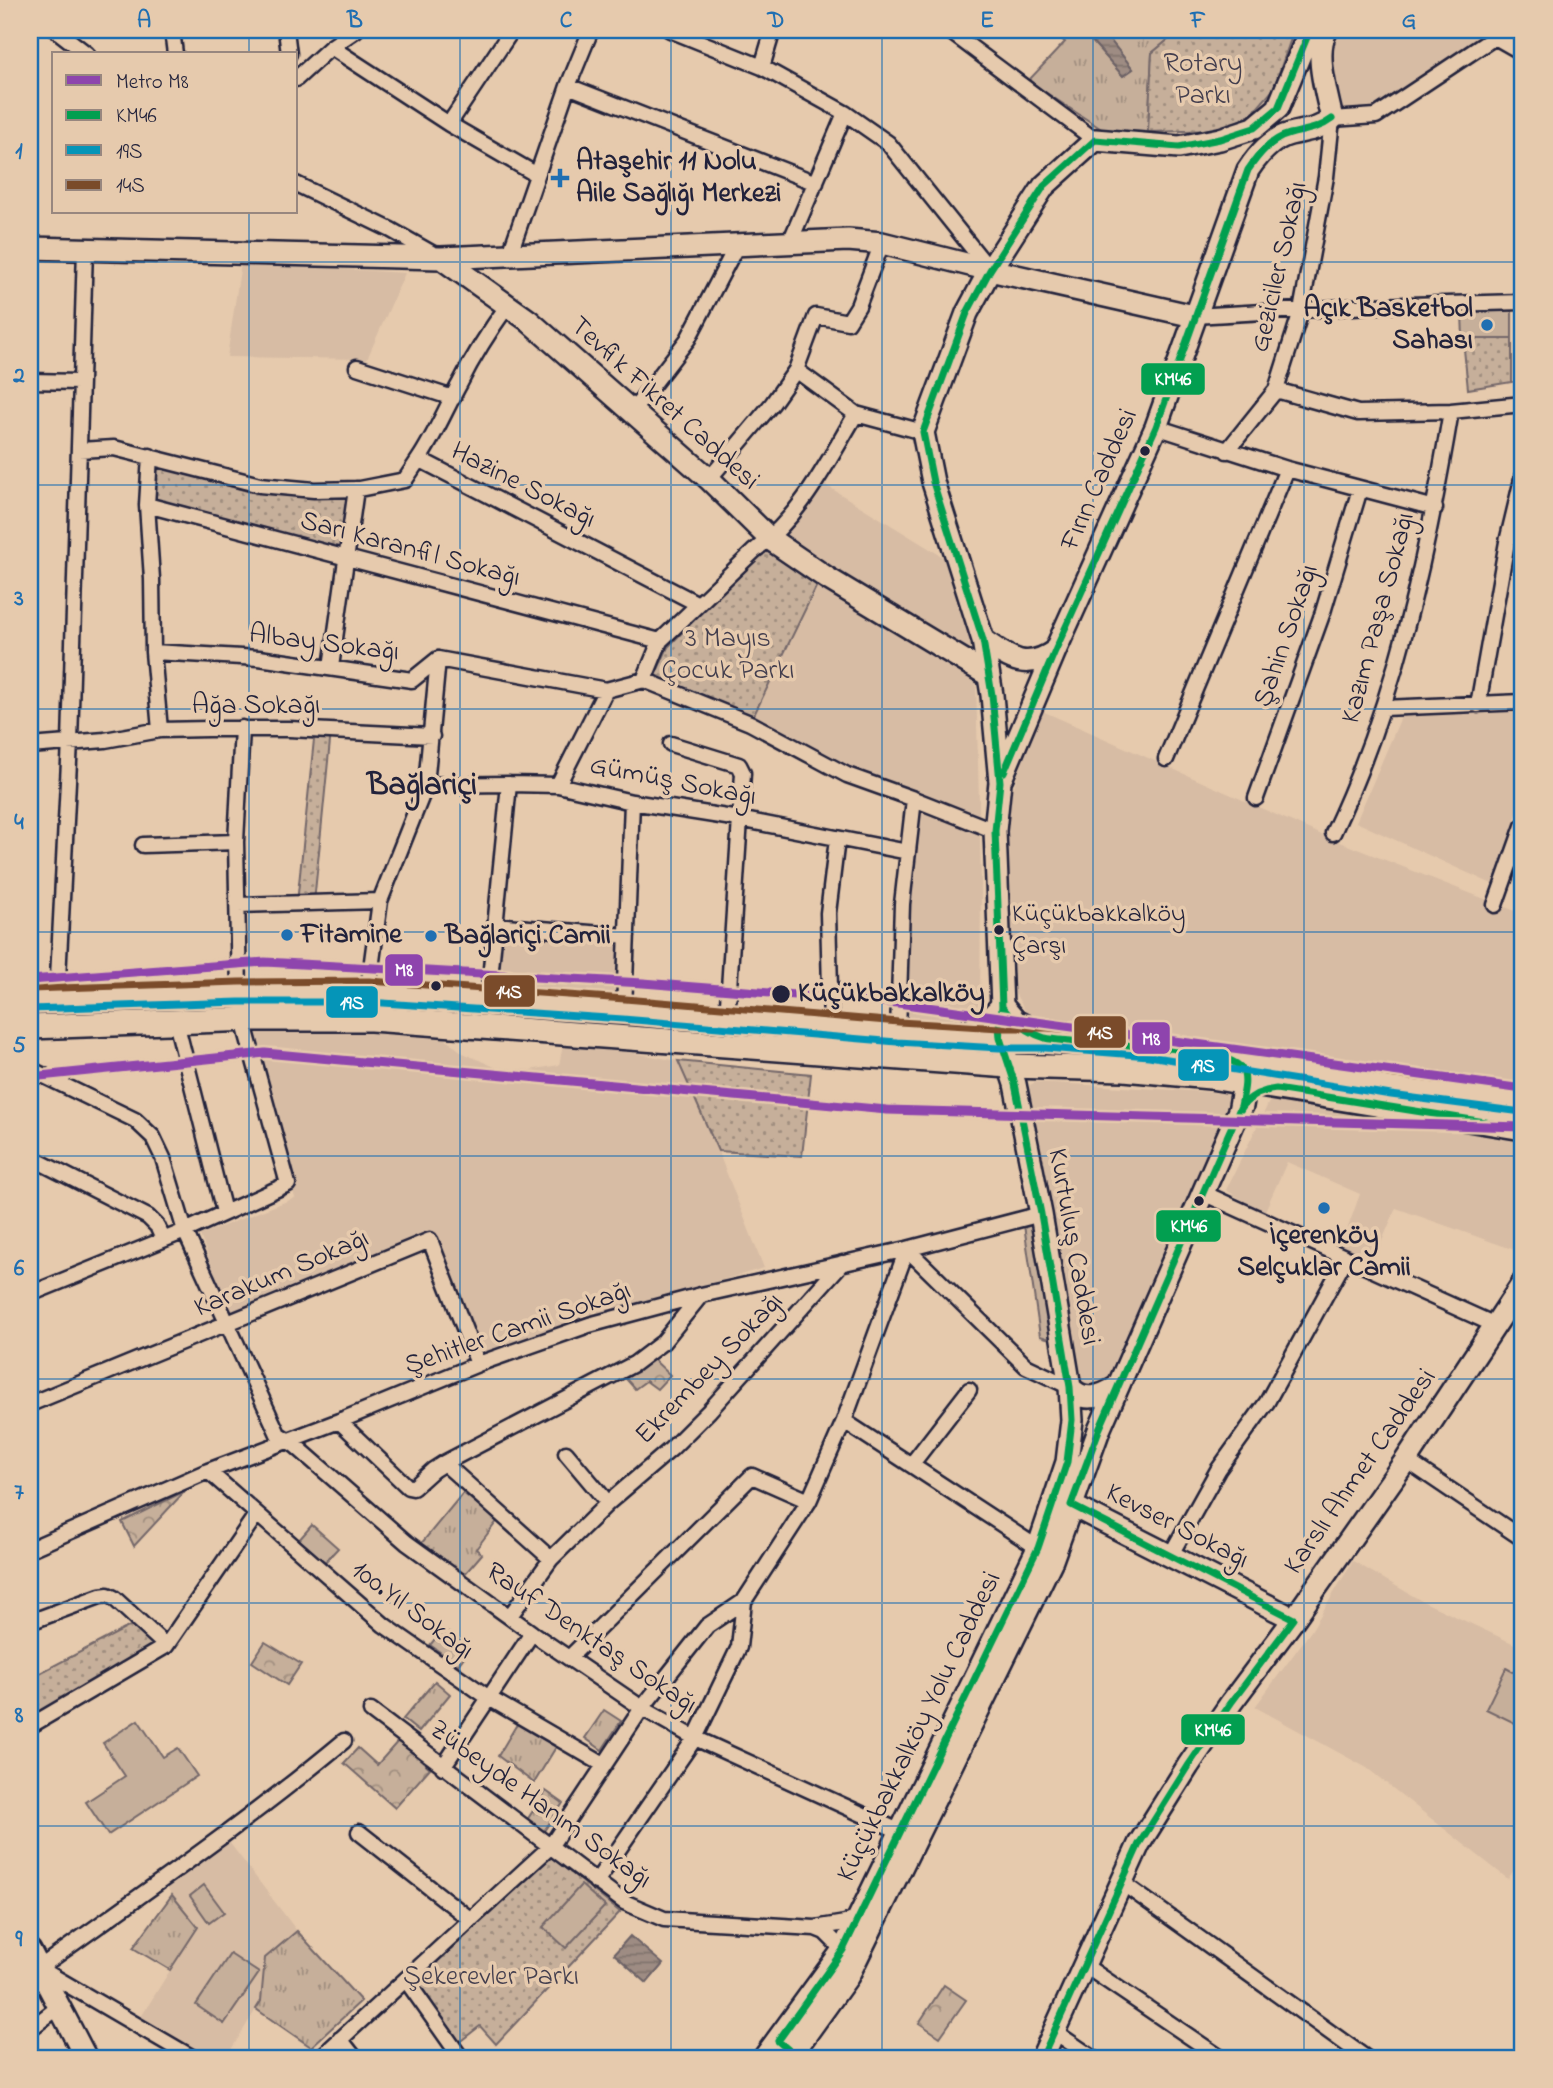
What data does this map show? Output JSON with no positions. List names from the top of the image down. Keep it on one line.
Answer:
{"streets":{"main road":["Tevfik Fikret Caddesi","Fırın Caddesi","Kurtuluş Caddesi","Karslı Ahmet Caddesi","Kevser Sokağı","Küçükbakkalköy Yolu Caddesi"],"street":["Geziciler Sokağı","Hazine Sokağı","Sarı Karanfil Sokağı","Kazım Paşa Sokağı","Şahin Sokağı","Albay Sokağı","Ağa Sokağı","Gümüş Sokağı","Karakum Sokağı","Şehitler Camii Sokağı","Ekrembey Sokağı","100.Yıl Sokağı","Rauf Denktaş Sokağı","Zübeyde Hanım Sokağı"]},"crossings":[["Geziciler Sokağı","Fırın Caddesi"],["Tevfik Fikret Caddesi","Fırın Caddesi"],["Kurtuluş Caddesi","Şehitler Camii Sokağı"],["Kurtuluş Caddesi","Küçükbakkalköy Yolu Caddesi"],["Karakum Sokağı","Şehitler Camii Sokağı"],["Şehitler Camii Sokağı","Ekrembey Sokağı"],["Şehitler Camii Sokağı","100.Yıl Sokağı"],["Şehitler Camii Sokağı","Rauf Denktaş Sokağı"],["Ekrembey Sokağı","Rauf Denktaş Sokağı"],["Karslı Ahmet Caddesi","Kevser Sokağı"],["Rauf Denktaş Sokağı","Küçükbakkalköy Yolu Caddesi"],["Küçükbakkalköy Yolu Caddesi","Zübeyde Hanım Sokağı"]],"districts":["Bağlariçi"],"parks":["Rotary Parkı","3 Mayıs Çocuk Parkı","Şekerevler Parkı"],"places":{"health":["Ataşehir 11 Nolu Aile Sağlığı Merkezi"],"other":["Açık Basketbol Sahası","Küçükbakkalköy Çarşı","Fitamine","Bağlariçi Camii","Küçükbakkalköy","İçerenköy Selçuklar Camii"]},"lines":["transit line KM46","metro line M8","transit line 14S","transit line 19S"],"legend":["Metro M8","KM46","19S","14S"],"grid":{"columns":["A","B","C","D","E","F","G"],"rows":["1","2","3","4","5","6","7","8","9"]}}
